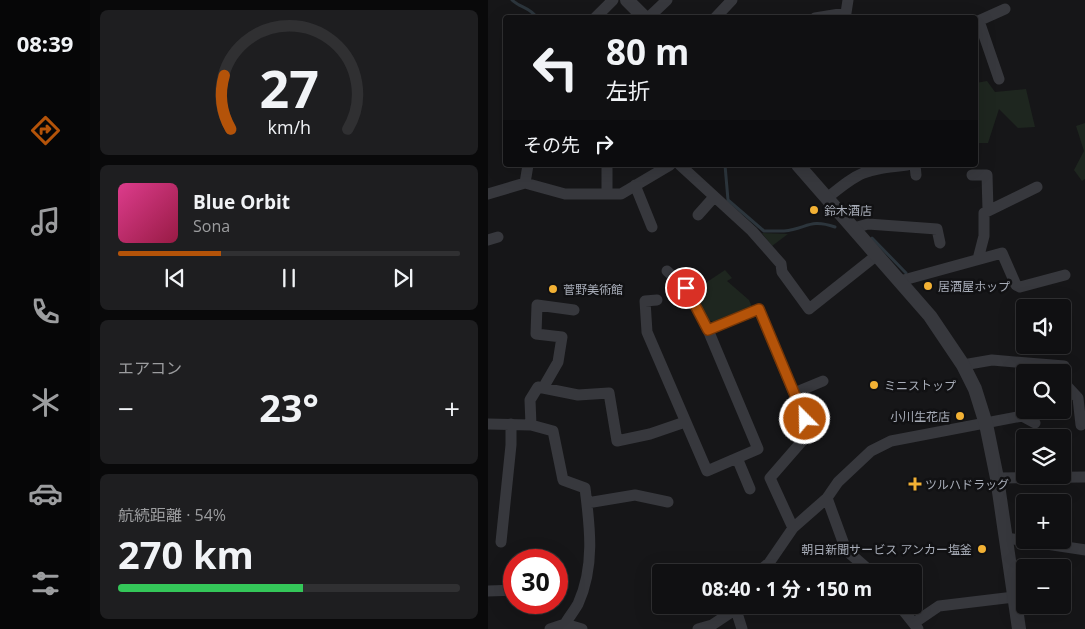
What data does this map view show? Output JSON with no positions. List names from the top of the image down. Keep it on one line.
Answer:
{"places":{"other":["鈴木酒店","居酒屋ホップ","菅野美術館","ミニストップ","小川生花店","朝日新聞サービス アンカー塩釜"],"health":["ツルハドラッグ"]},"page":{"tabs":"08:39","turn":["80 m","左折"],"then":"その先","song":["Blue Orbit","Sona"],"map_buttons":["+","−"],"tile":["エアコン",["航続距離 · 54%","270 km"]],"heat":["−","23°","+"],"limit":"30","trip":"08:40 · 1 分 · 150 m","gauge":["27","km/h"]}}
